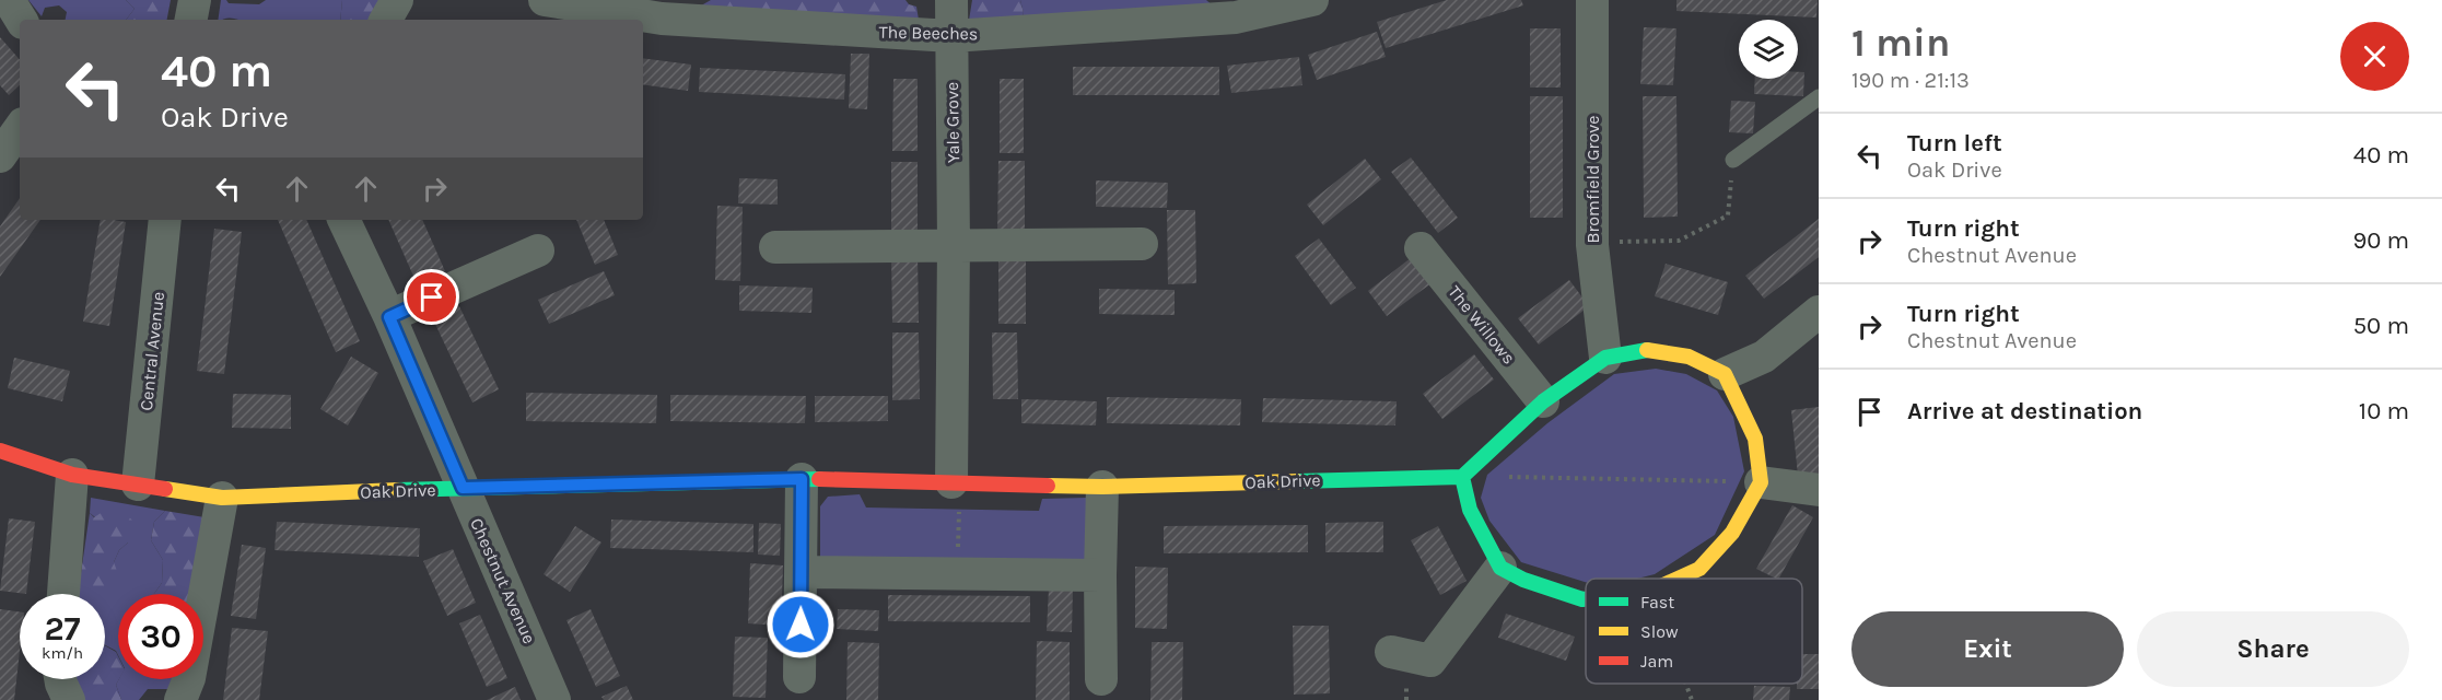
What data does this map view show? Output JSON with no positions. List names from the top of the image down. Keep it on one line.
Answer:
{"streets":{"street":["The Beeches","Yale Grove","Bromfield Grove","The Willows","Central Avenue","Oak Drive","Chestnut Avenue"]},"crossings":[["The Beeches","Yale Grove"],["Yale Grove","Oak Drive"],["Central Avenue","Oak Drive"],["Oak Drive","Chestnut Avenue"]],"legend":["Fast","Slow","Jam"],"page":{"heading":["1 min","190 m · 21:13"],"turn":["40 m","Oak Drive"],"list":[{"name":"Turn left","note":"Oak Drive","value":"40 m"},{"name":"Turn right","note":"Chestnut Avenue","value":"90 m"},{"name":"Turn right","note":"Chestnut Avenue","value":"50 m"},{"name":"Arrive at destination","value":"10 m"}],"speed":"27 km/h","limit":"30","buttons":["Exit","Share"]}}
